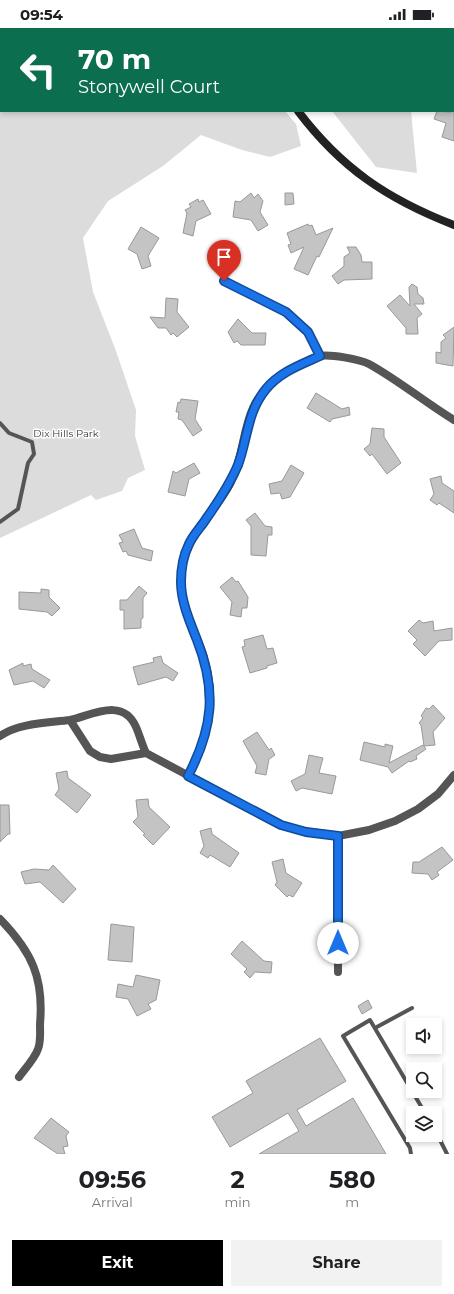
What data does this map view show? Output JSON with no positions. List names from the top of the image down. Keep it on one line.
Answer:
{"parks":["Dix Hills Park"],"page":{"status":"09:54","turn":["70 m","Stonywell Court"],"eta":["09:56","Arrival","2","min","580","m"],"buttons":["Exit","Share"]}}
